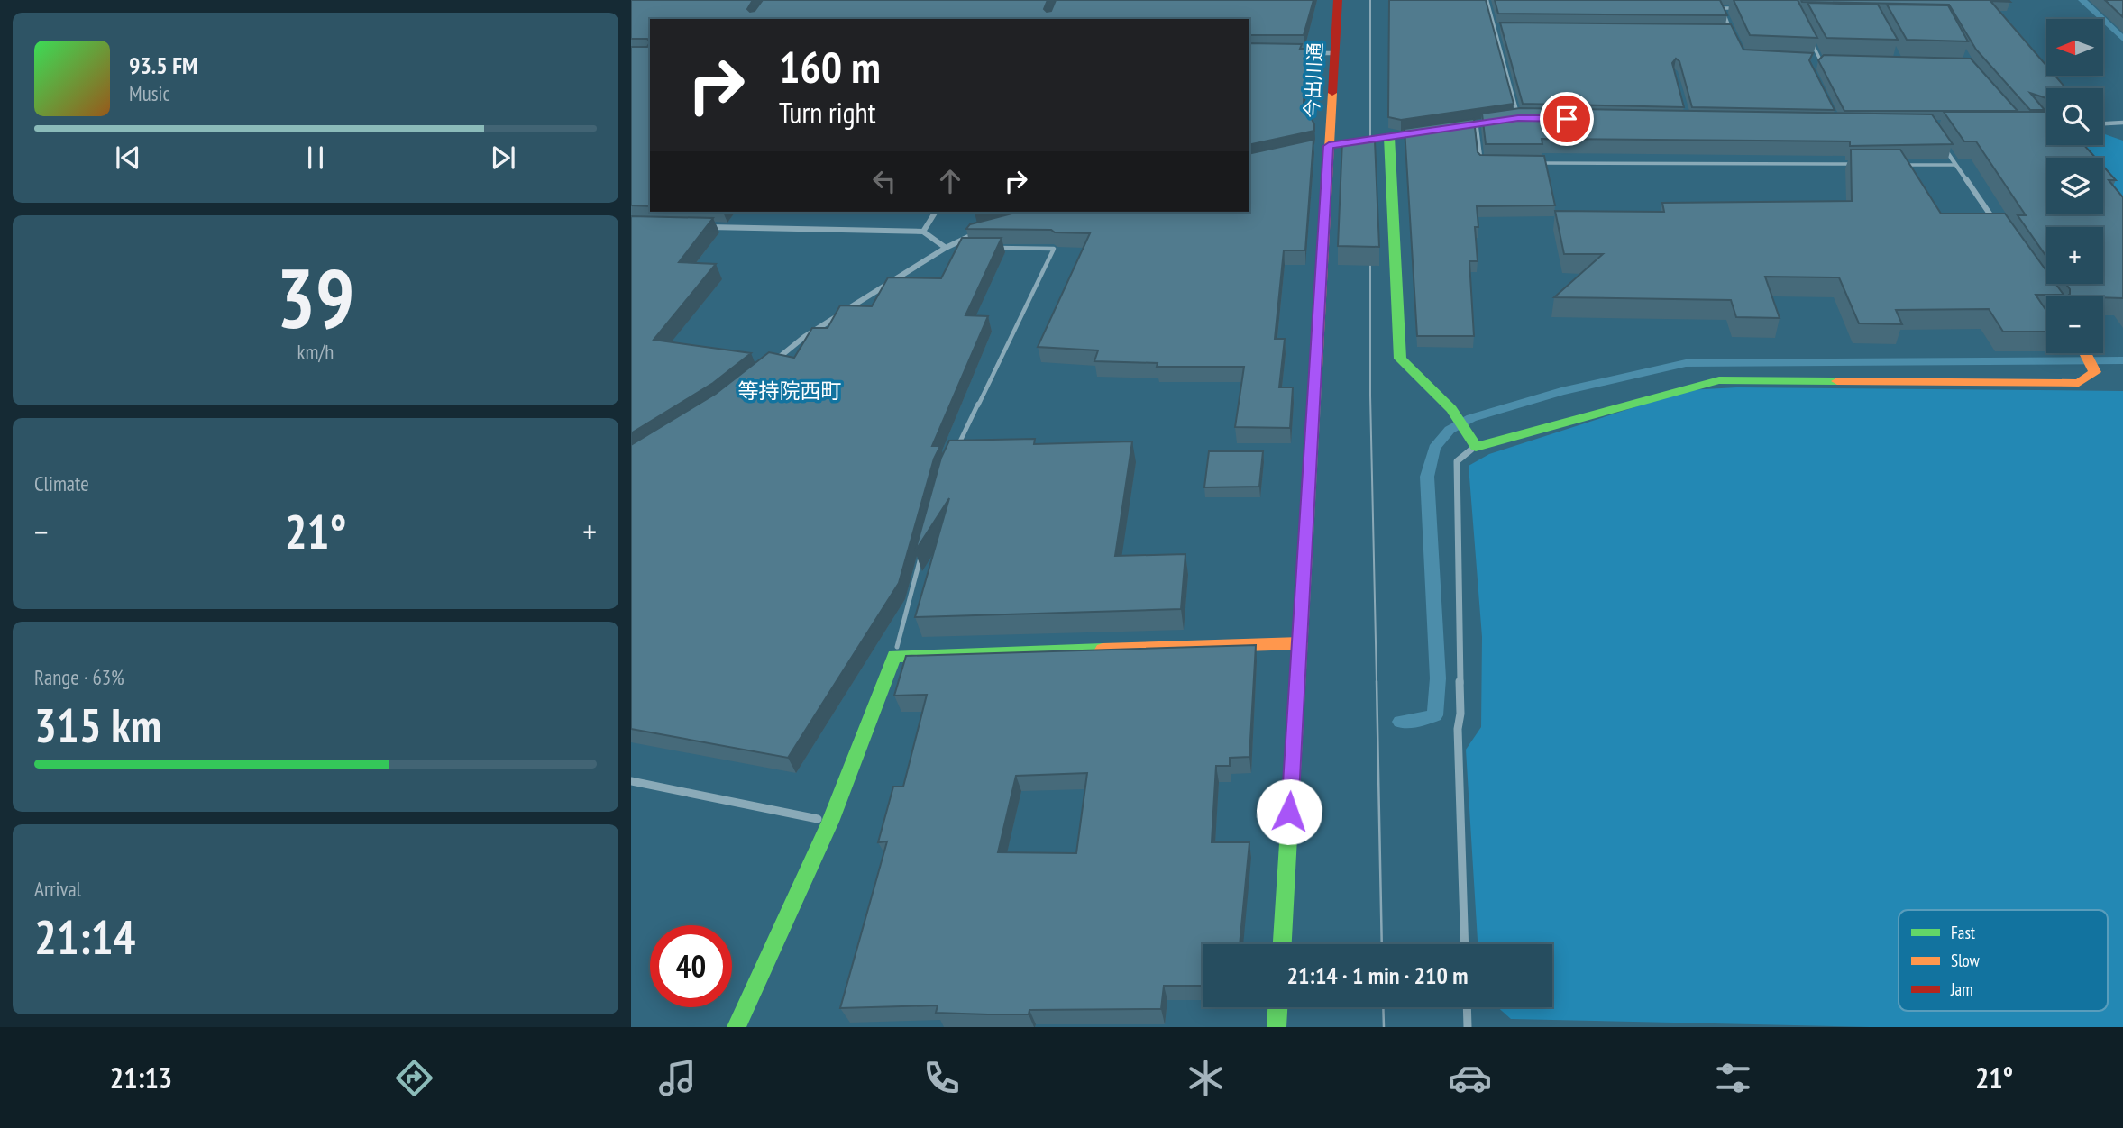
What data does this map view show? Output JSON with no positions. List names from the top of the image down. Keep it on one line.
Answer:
{"streets":{"street":["今出川通"]},"districts":["等持院西町"],"legend":["Fast","Slow","Jam"],"north":"left","page":{"map_buttons":["+","−"],"turn":["160 m","Turn right"],"song":["93.5 FM","Music"],"tile":[["39","km/h"],"Climate",["Range · 63%","315 km"],["Arrival","21:14"]],"heat":["−","21°","+"],"limit":"40","trip":"21:14 · 1 min · 210 m","tabs":["21:13","21°"]}}
